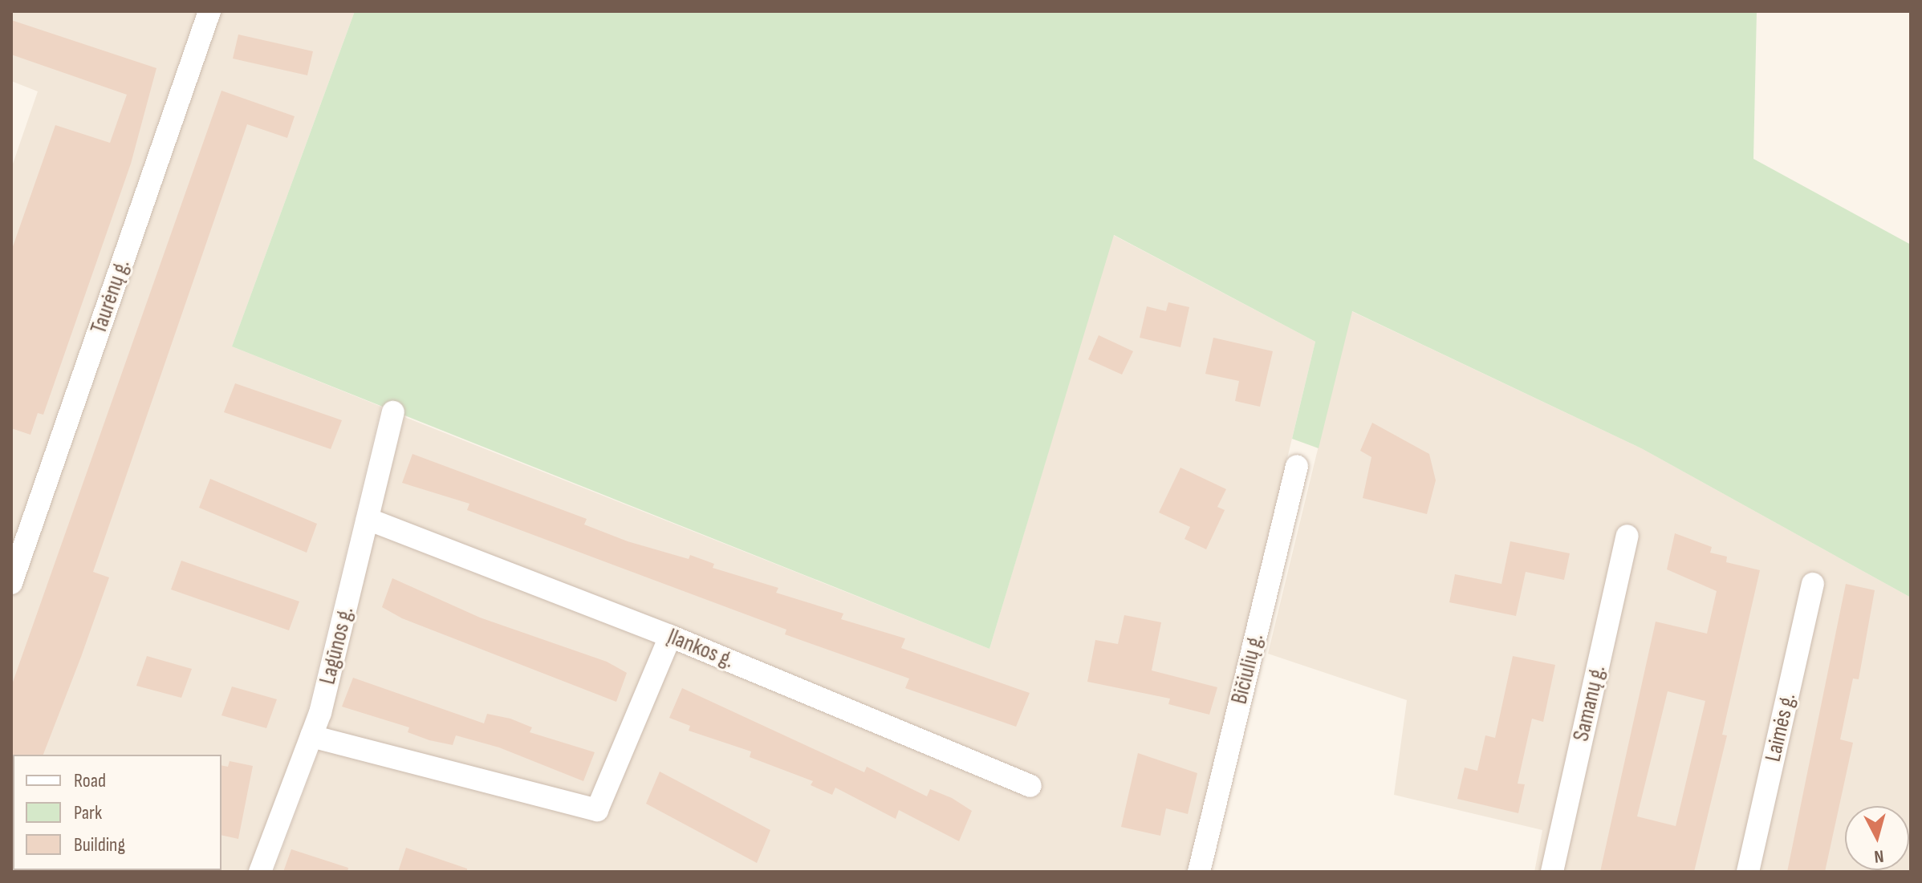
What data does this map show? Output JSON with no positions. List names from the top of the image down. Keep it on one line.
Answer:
{"streets":{"street":["Taurėnų g.","Lagūnos g.","Įlankos g.","Bičiulių g.","Samanų g.","Laimės g."]},"crossings":[["Lagūnos g.","Įlankos g."]],"legend":["Road","Park","Building"],"north":"bottom"}
